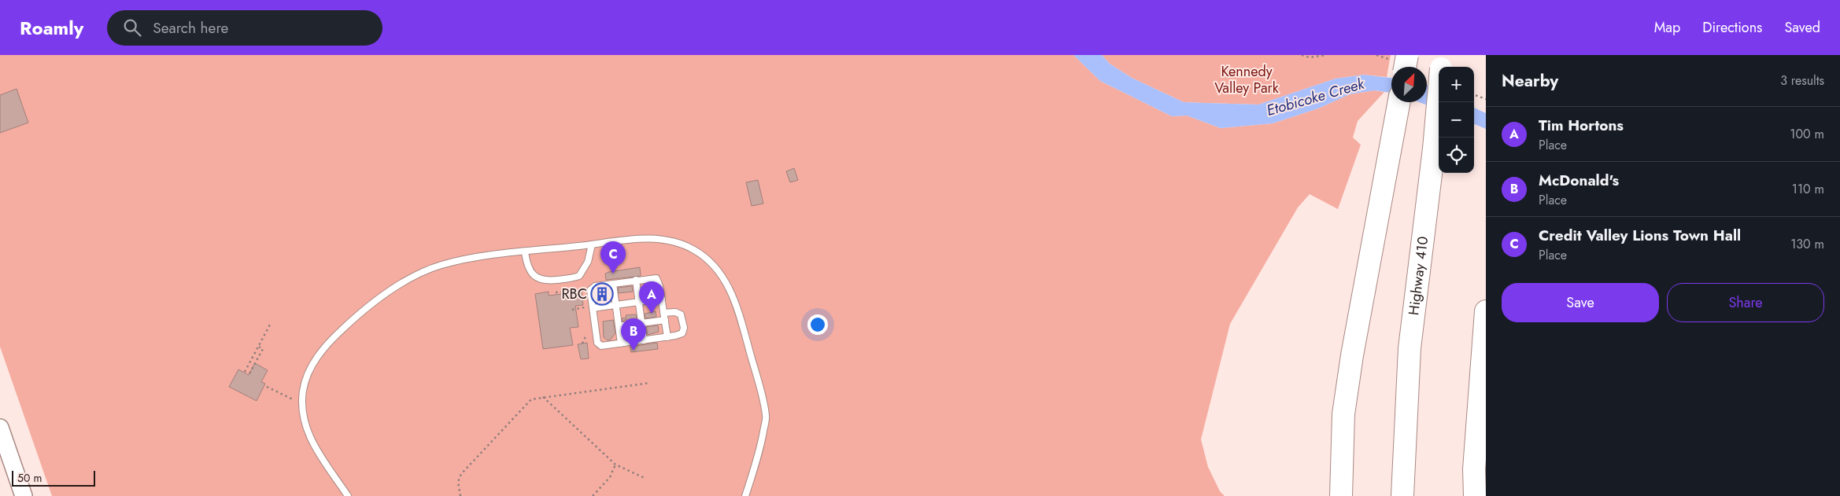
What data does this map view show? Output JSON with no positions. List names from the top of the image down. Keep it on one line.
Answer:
{"streets":{"highway":["Highway 410"]},"water":["Etobicoke Creek"],"parks":["Kennedy Valley Park"],"places":{"building":["RBC"]},"scale_bar":"50 m","north":"top right","page":{"header":"Roamly","search":"Search here","nav":["Map","Directions","Saved"],"heading":["Nearby","3 results"],"map_buttons":["+","−"],"list":[{"mark":"A","name":"Tim Hortons","note":"Place","value":"100 m"},{"mark":"B","name":"McDonald's","note":"Place","value":"110 m"},{"mark":"C","name":"Credit Valley Lions Town Hall","note":"Place","value":"130 m"}],"pins":["C","A","B"],"buttons":["Save","Share"],"scale":"50 m"}}
